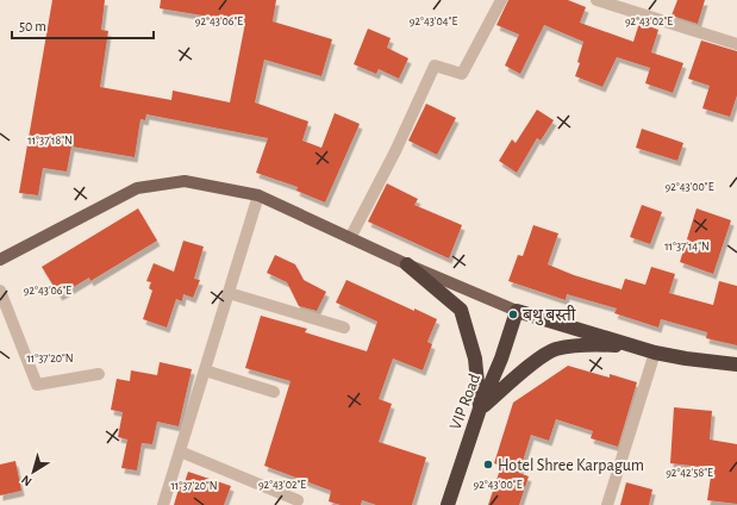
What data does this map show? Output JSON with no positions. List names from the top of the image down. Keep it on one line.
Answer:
{"streets":{"highway":["VIP Road"]},"places":["बथु बस्ती","Hotel Shree Karpagum"],"scale_bar":"50 m","north":"bottom left","coordinates":["92°43'06\"E","92°43'04\"E","92°43'02\"E","11°37'18\"N","92°43'00\"E","11°37'14\"N","11°37'20\"N","92°42'58\"E"]}
